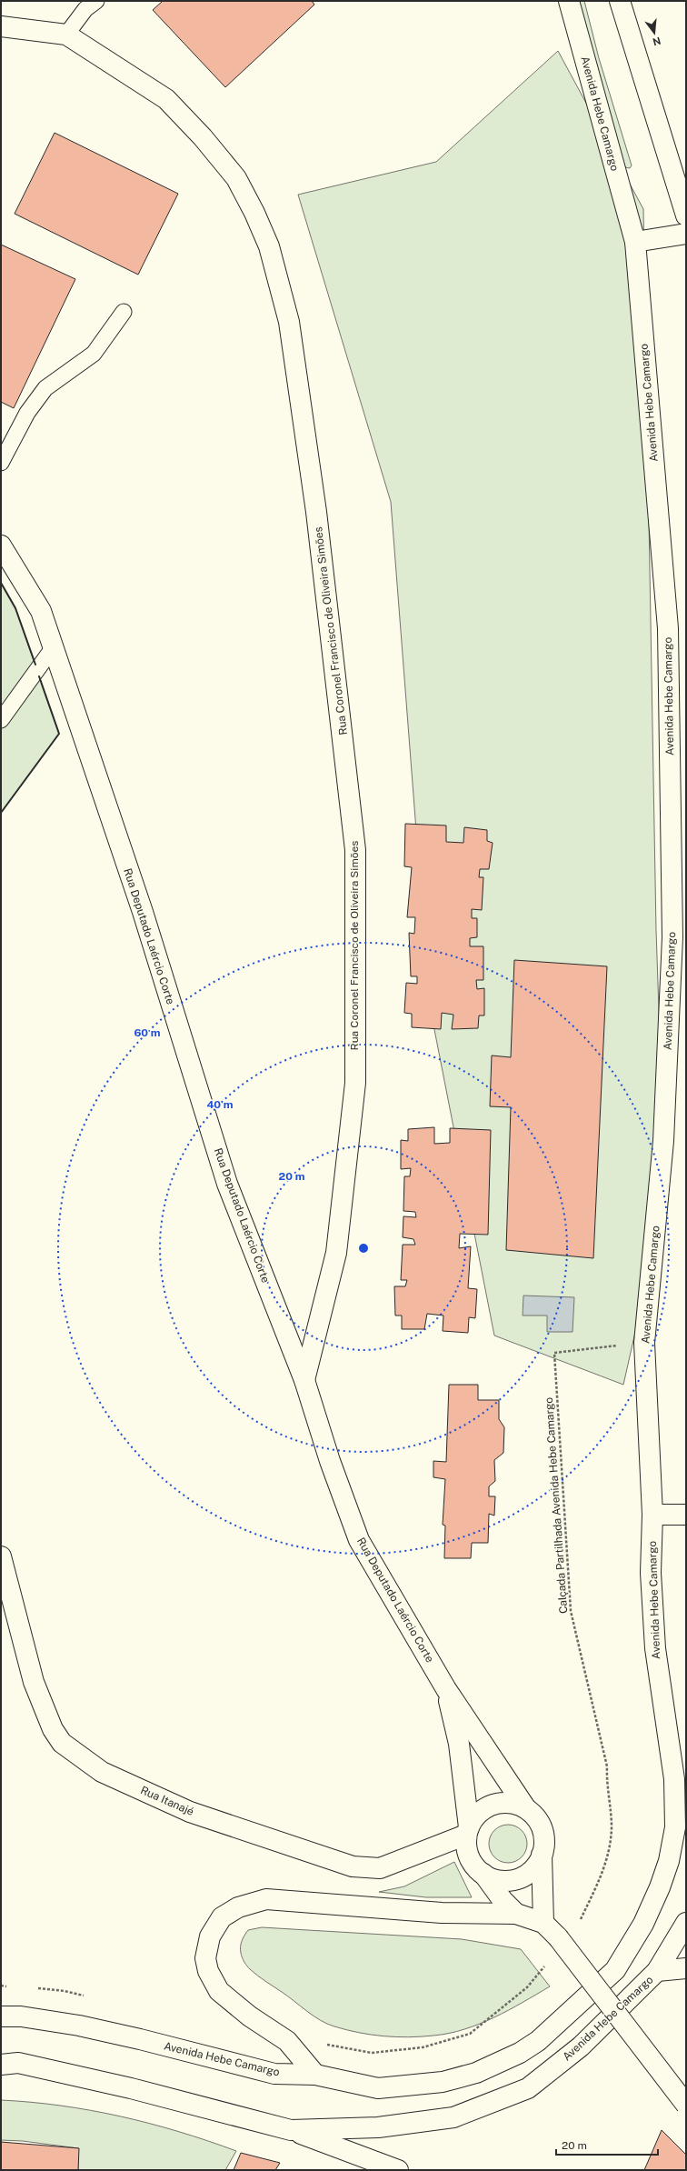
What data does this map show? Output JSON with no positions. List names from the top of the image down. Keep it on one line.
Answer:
{"streets":{"street":["Avenida Hebe Camargo","Rua Coronel Francisco de Oliveira Simões","Rua Deputado Laércio Corte","Rua Itanajé"],"path":["Calçada Partilhada Avenida Hebe Camargo"]},"crossings":[["Avenida Hebe Camargo","Calçada Partilhada Avenida Hebe Camargo"],["Rua Coronel Francisco de Oliveira Simões","Rua Deputado Laércio Corte"],["Rua Deputado Laércio Corte","Rua Itanajé"]],"scale_bar":"20 m","north":"bottom","rings":["60 m","40 m","20 m"]}
